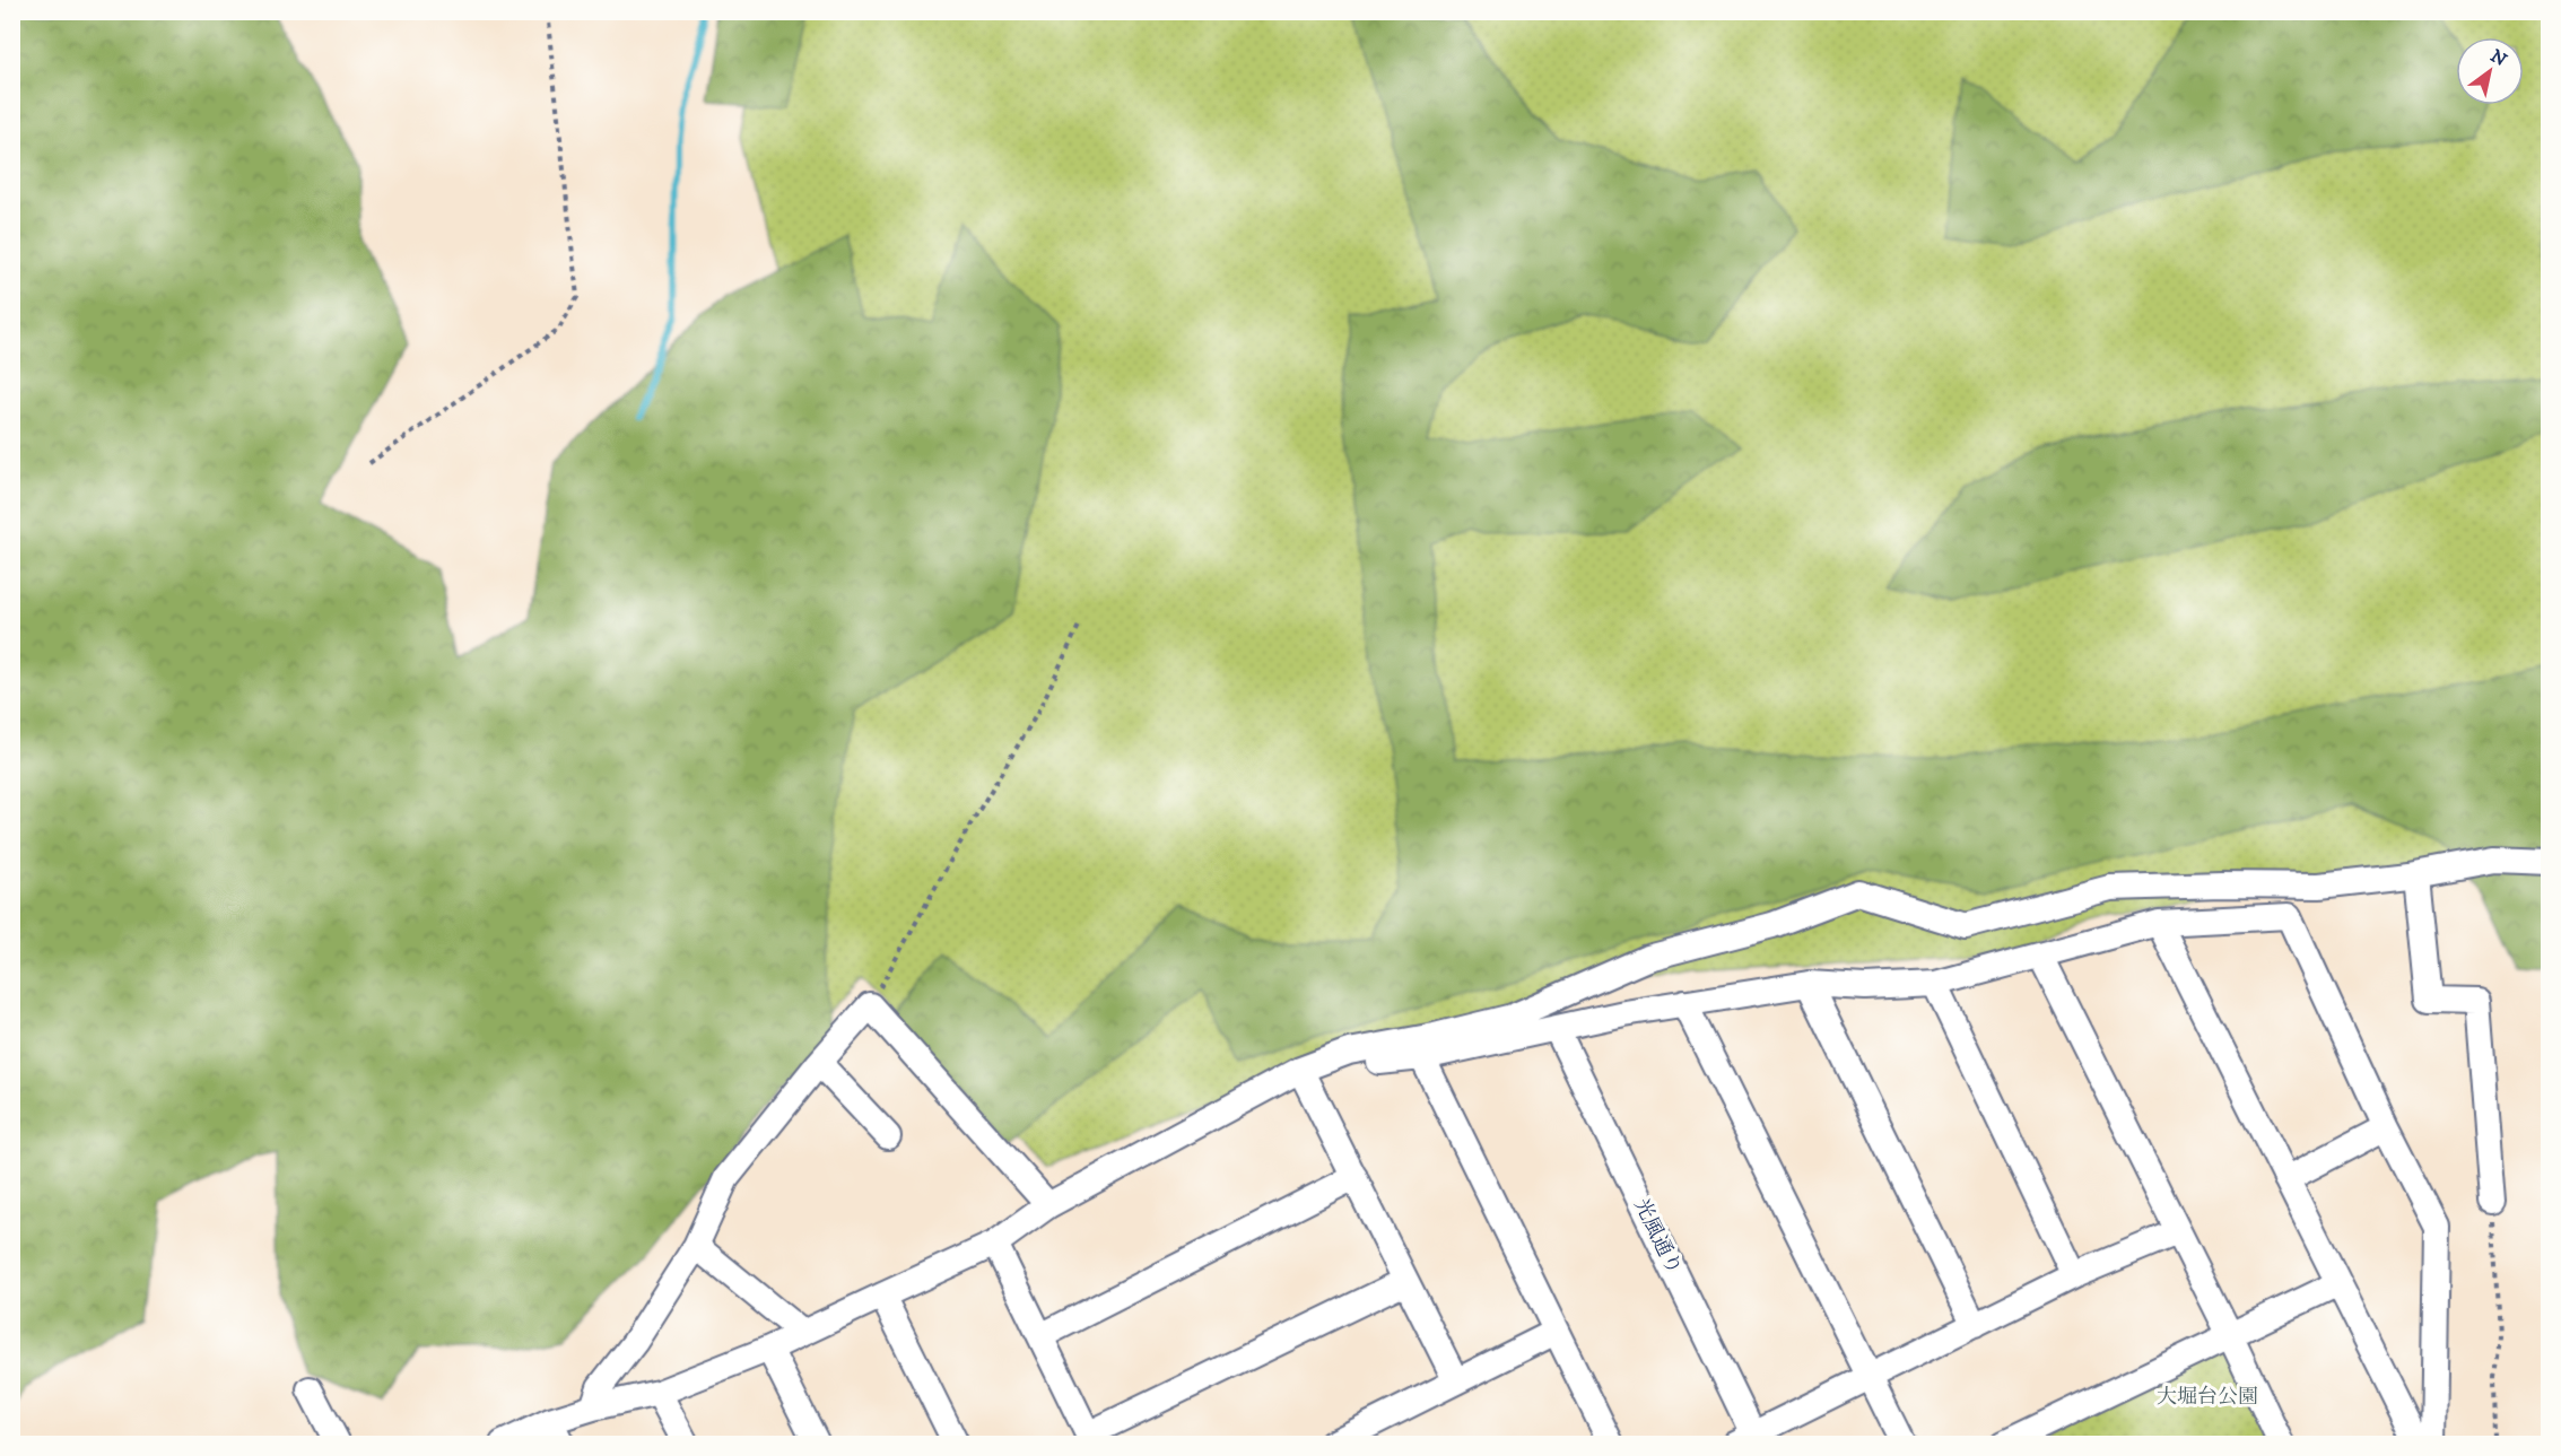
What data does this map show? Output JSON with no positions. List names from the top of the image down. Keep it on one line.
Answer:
{"streets":{"street":["光風通り"]},"parks":["大堀台公園"],"north":"top right"}
